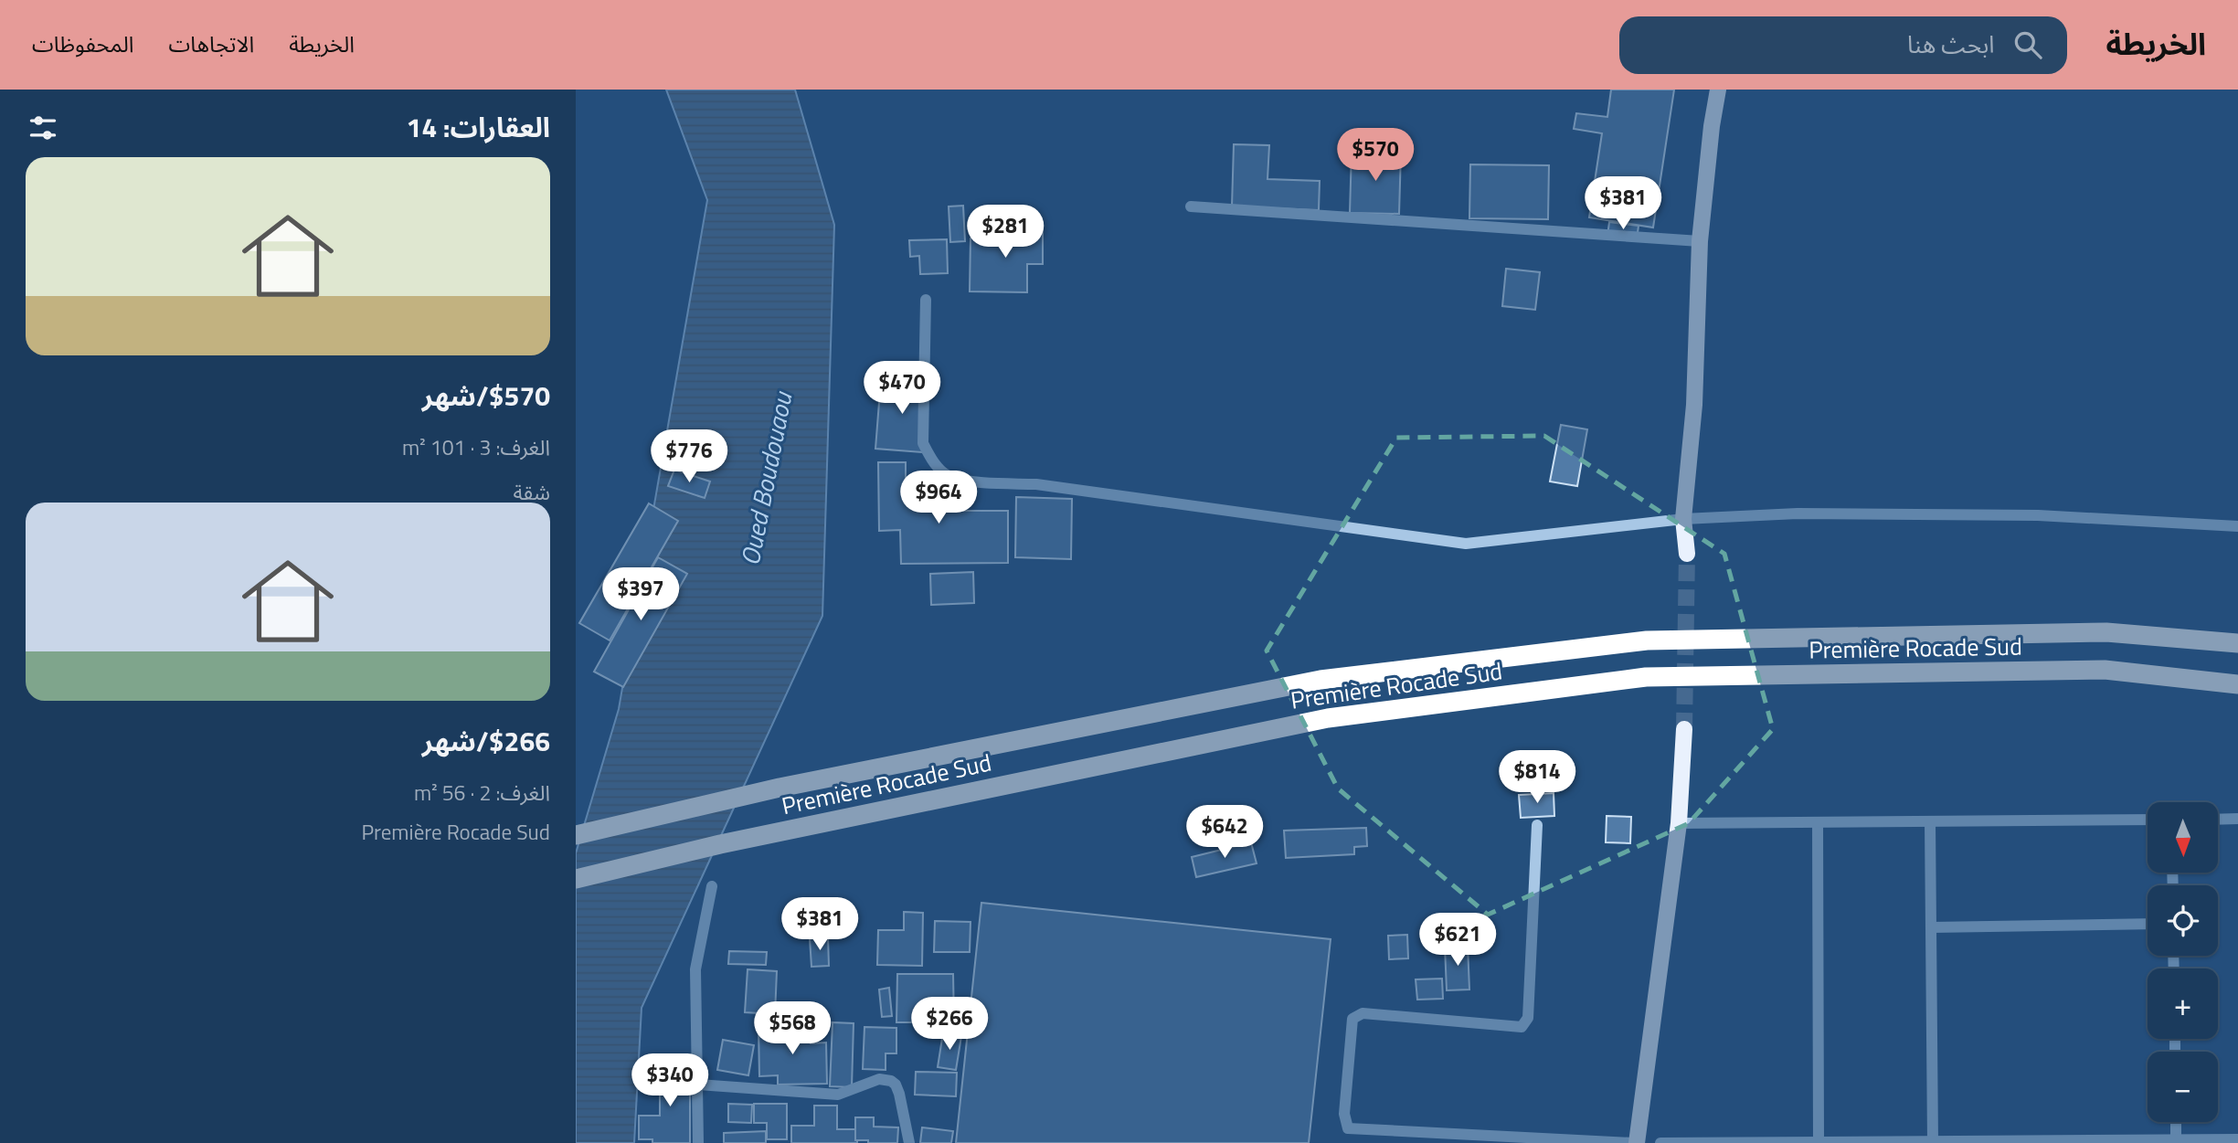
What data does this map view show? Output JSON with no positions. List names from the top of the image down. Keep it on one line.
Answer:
{"streets":{"highway":["Première Rocade Sud"]},"water":["Oued Boudouaou"],"north":"bottom","page":{"header":"الخريطة","search":"ابحث هنا","nav":["الخريطة","الاتجاهات","المحفوظات"],"heading":"العقارات: 14","price":["$570","$381","$281","$470","$776","$964","$397","$814","$642","$381","$621","$266","$568","$340"],"list":[{"name":"$570/شهر","note":"الغرف: 3 · 101 m² · شقة"},{"name":"$266/شهر","note":"الغرف: 2 · 56 m² · Première Rocade Sud"}],"map_buttons":["+","−"]}}
